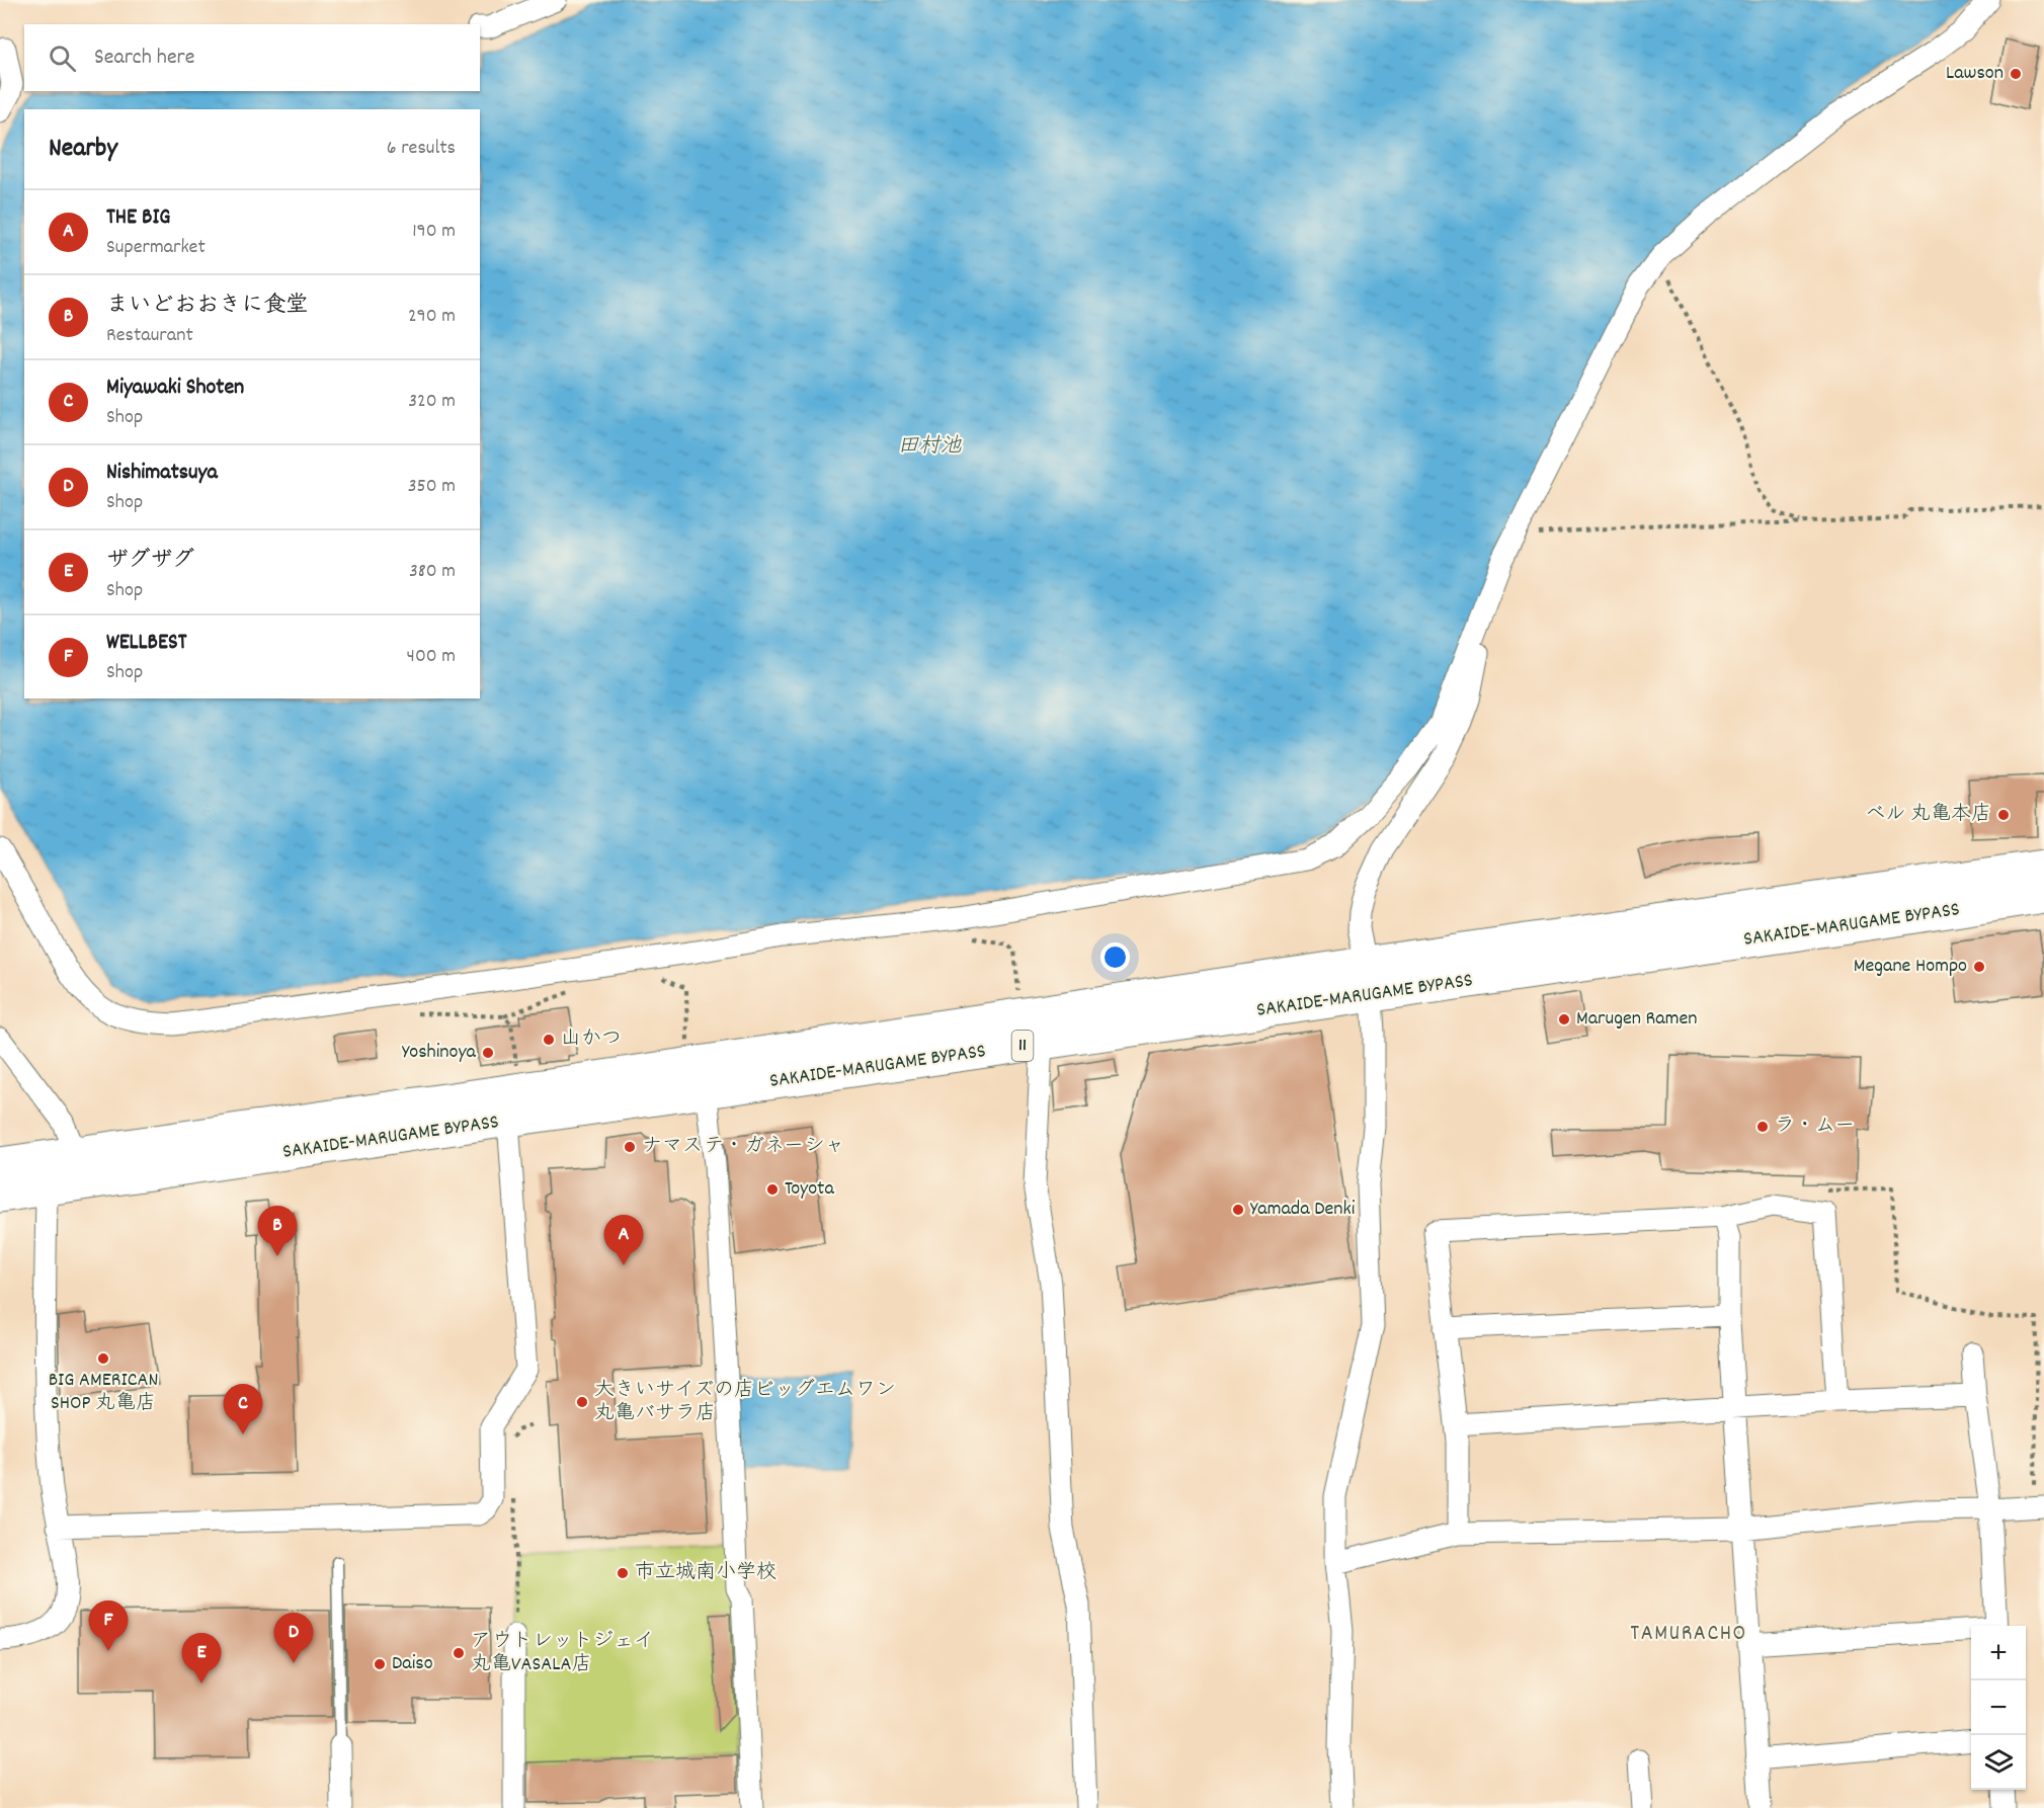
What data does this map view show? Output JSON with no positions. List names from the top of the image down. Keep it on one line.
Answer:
{"streets":{"highway":["SAKAIDE-MARUGAME BYPASS","11"]},"districts":["TAMURACHO"],"water":["田村池"],"places":["Lawson","ベル 丸亀本店","Megane Hompo","Marugen Ramen","山かつ","Yoshinoya","ラ・ムー","ナマステ・ガネーシャ","Toyota","Yamada Denki","BIG AMERICAN SHOP 丸亀店","大きいサイズの店ビッグエムワン 丸亀バサラ店","市立城南小学校","アウトレットジェイ 丸亀VASALA店","Daiso"],"page":{"search":"Search here","heading":["Nearby","6 results"],"list":[{"mark":"A","name":"THE BIG","note":"Supermarket","value":"190 m"},{"mark":"B","name":"まいどおおきに食堂","note":"Restaurant","value":"290 m"},{"mark":"C","name":"Miyawaki Shoten","note":"Shop","value":"320 m"},{"mark":"D","name":"Nishimatsuya","note":"Shop","value":"350 m"},{"mark":"E","name":"ザグザグ","note":"Shop","value":"380 m"},{"mark":"F","name":"WELLBEST","note":"Shop","value":"400 m"}],"pins":["B","A","C","F","D","E"],"map_buttons":["+","−"]}}
